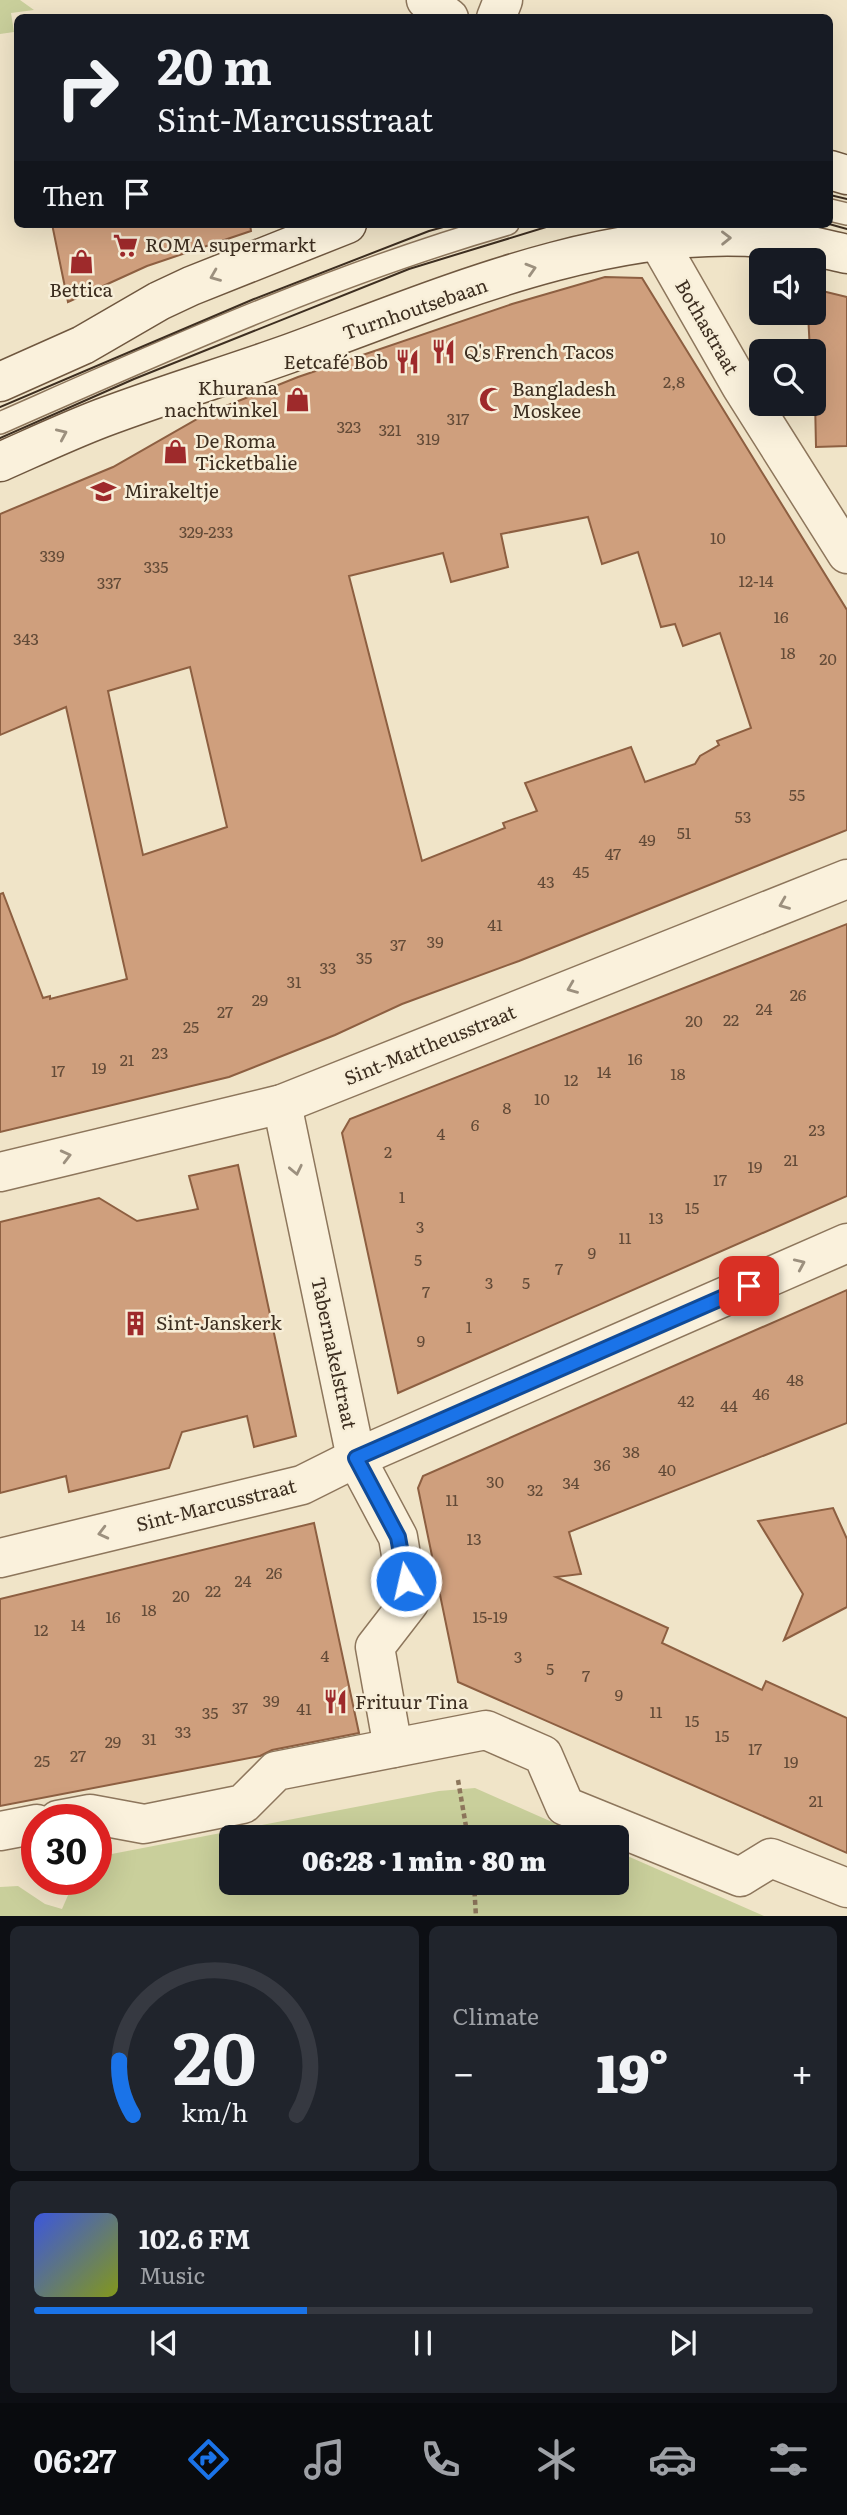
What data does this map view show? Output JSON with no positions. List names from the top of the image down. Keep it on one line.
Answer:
{"streets":{"street":["Turnhoutsebaan","Bothastraat","Sint-Mattheusstraat","Tabernakelstraat","Sint-Marcusstraat"]},"crossings":[["Turnhoutsebaan","Bothastraat"],["Sint-Mattheusstraat","Tabernakelstraat"],["Tabernakelstraat","Sint-Marcusstraat"]],"one_way":["Tabernakelstraat"],"places":{"supermarket":["ROMA supermarkt"],"shop":["Bettica","Khurana nachtwinkel","De Roma Ticketbalie"],"restaurant":["Q's French Tacos","Eetcafé Bob","Frituur Tina"],"mosque":["Bangladesh Moskee"],"school or university":["Mirakeltje"],"building":["Sint-Janskerk"]},"house_numbers":["2,8","317","323","321","319","329-233","10","339","335","12-14","337","16","343","18","20","55","53","51","49","47","45","43","41","39","37","35","33","31","26","29","24","27","22","20","25","23","16","21","19","17","14","18","12","10","8","6","23","4","2","21","19","17","1","15","13","3","11","9","5","7","3","5","7","1","9","48","46","42","44","38","36","40","30","34","32","11","13","26","24","22","20","18","16","15-19","14","12","4","3","5","7","9","39","37","41","11","35","15","33","15","31","29","17","27","25","19","21"],"page":{"turn":["20 m","Sint-Marcusstraat"],"then":"Then","limit":"30","trip":"06:28 · 1 min · 80 m","tile":"Climate","heat":["−","19°","+"],"song":["102.6 FM","Music"],"tabs":"06:27","gauge":["20","km/h"]}}
